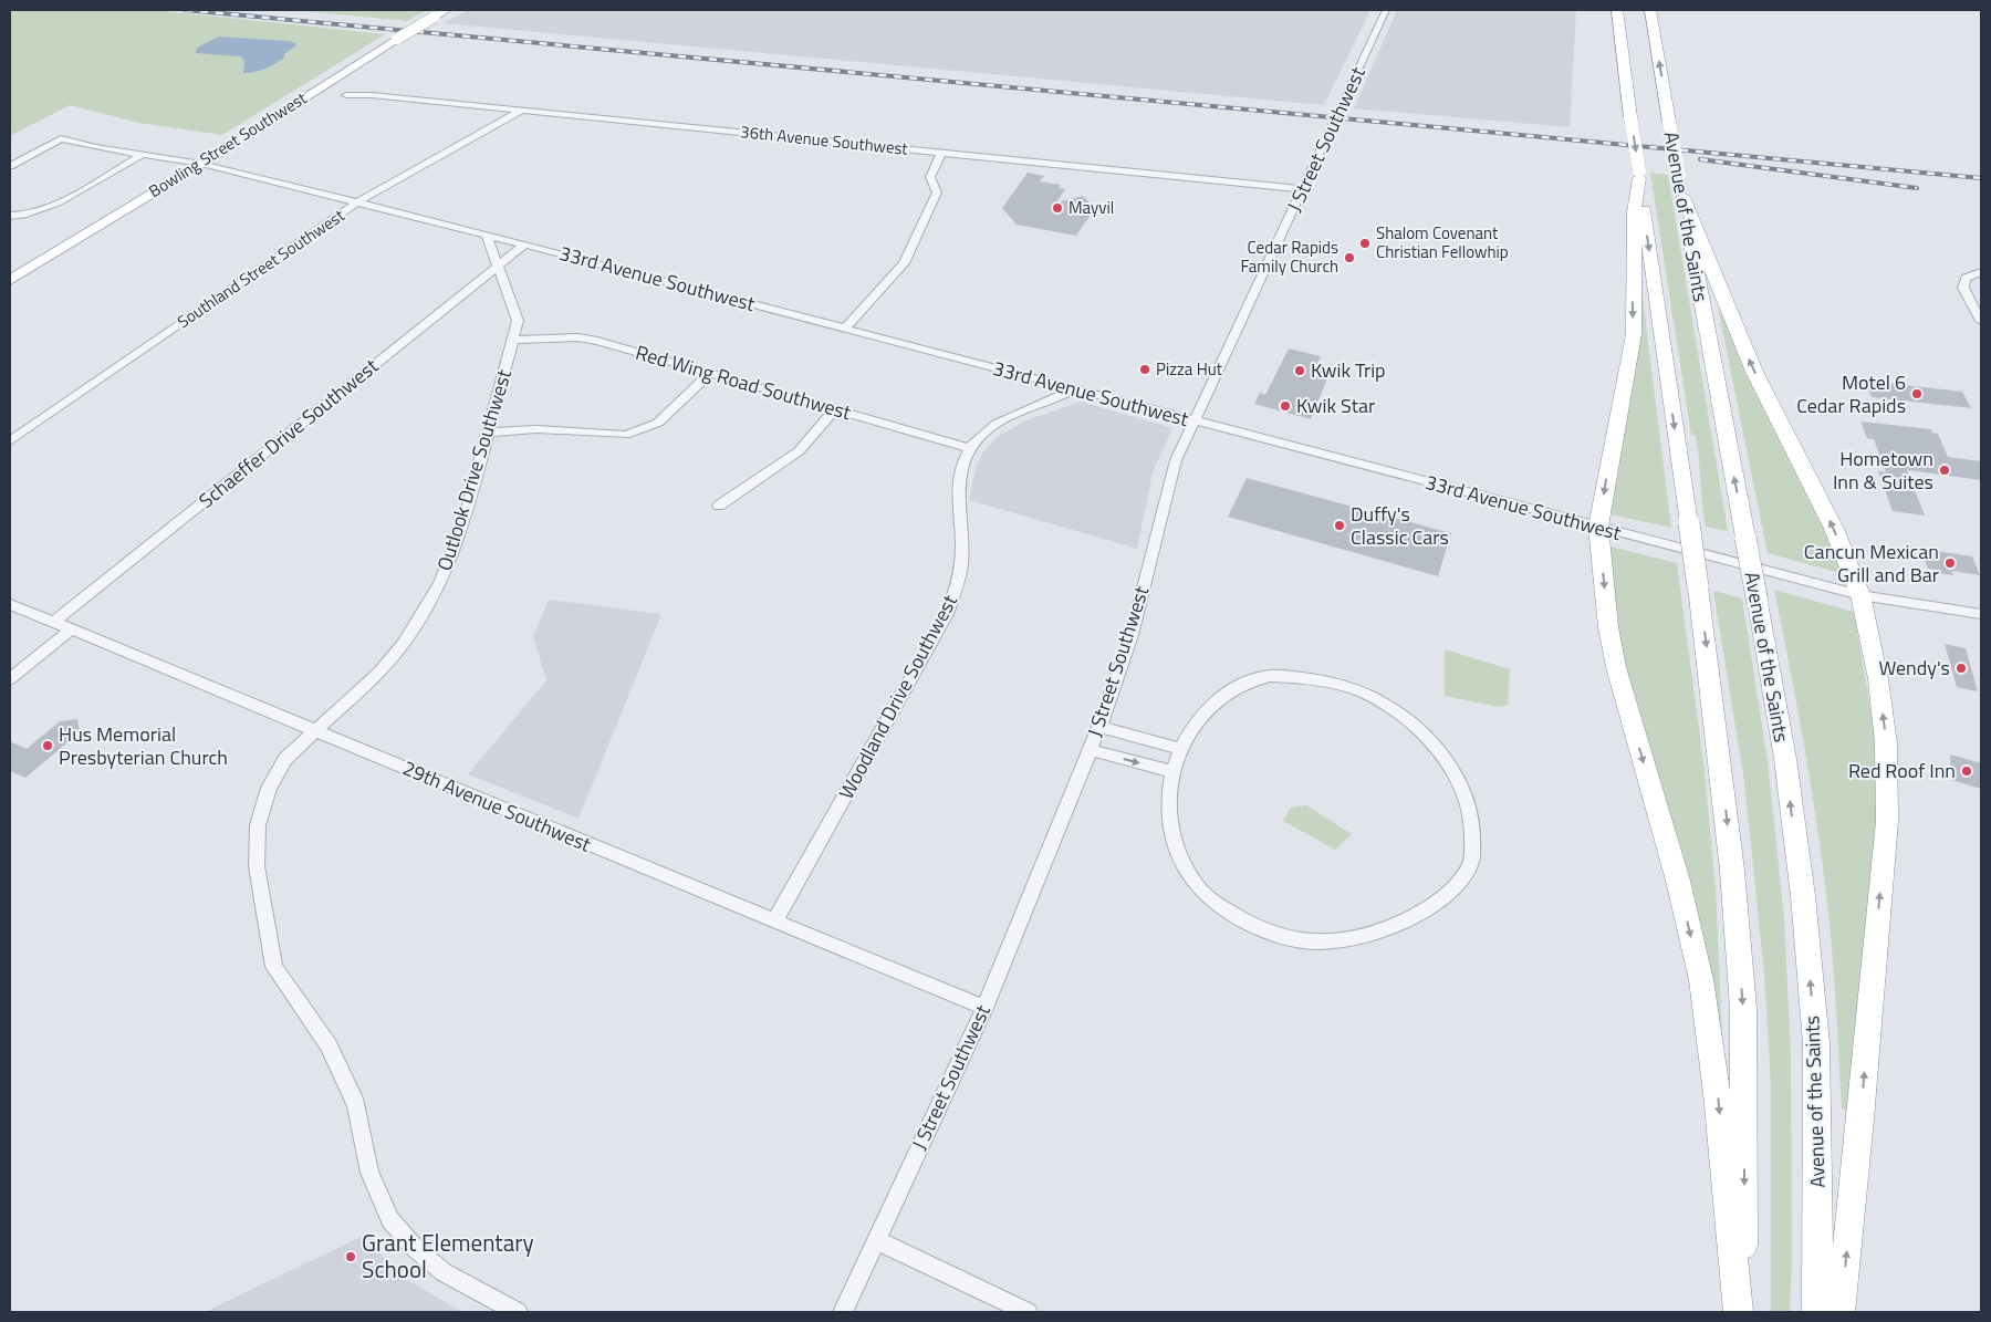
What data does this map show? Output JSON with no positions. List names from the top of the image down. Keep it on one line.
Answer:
{"streets":{"highway":["Avenue of the Saints"],"main road":["Bowling Street Southwest"],"street":["J Street Southwest","36th Avenue Southwest","Southland Street Southwest","33rd Avenue Southwest","Red Wing Road Southwest","Schaeffer Drive Southwest","Outlook Drive Southwest","Woodland Drive Southwest","29th Avenue Southwest"]},"crossings":[["J Street Southwest","36th Avenue Southwest"],["J Street Southwest","33rd Avenue Southwest"],["J Street Southwest","29th Avenue Southwest"],["36th Avenue Southwest","Southland Street Southwest"],["Bowling Street Southwest","33rd Avenue Southwest"],["Southland Street Southwest","33rd Avenue Southwest"],["33rd Avenue Southwest","Schaeffer Drive Southwest"],["33rd Avenue Southwest","Outlook Drive Southwest"],["33rd Avenue Southwest","Woodland Drive Southwest"],["Red Wing Road Southwest","Outlook Drive Southwest"],["Red Wing Road Southwest","Woodland Drive Southwest"],["Schaeffer Drive Southwest","Outlook Drive Southwest"],["Schaeffer Drive Southwest","29th Avenue Southwest"],["Outlook Drive Southwest","29th Avenue Southwest"],["Woodland Drive Southwest","29th Avenue Southwest"]],"places":["Mayvil","Shalom Covenant Christian Fellowhip","Cedar Rapids Family Church","Pizza Hut","Kwik Trip","Motel 6 Cedar Rapids","Kwik Star","Hometown Inn & Suites","Duffy's Classic Cars","Cancun Mexican Grill and Bar","Wendy's","Hus Memorial Presbyterian Church","Red Roof Inn","Grant Elementary School"]}
